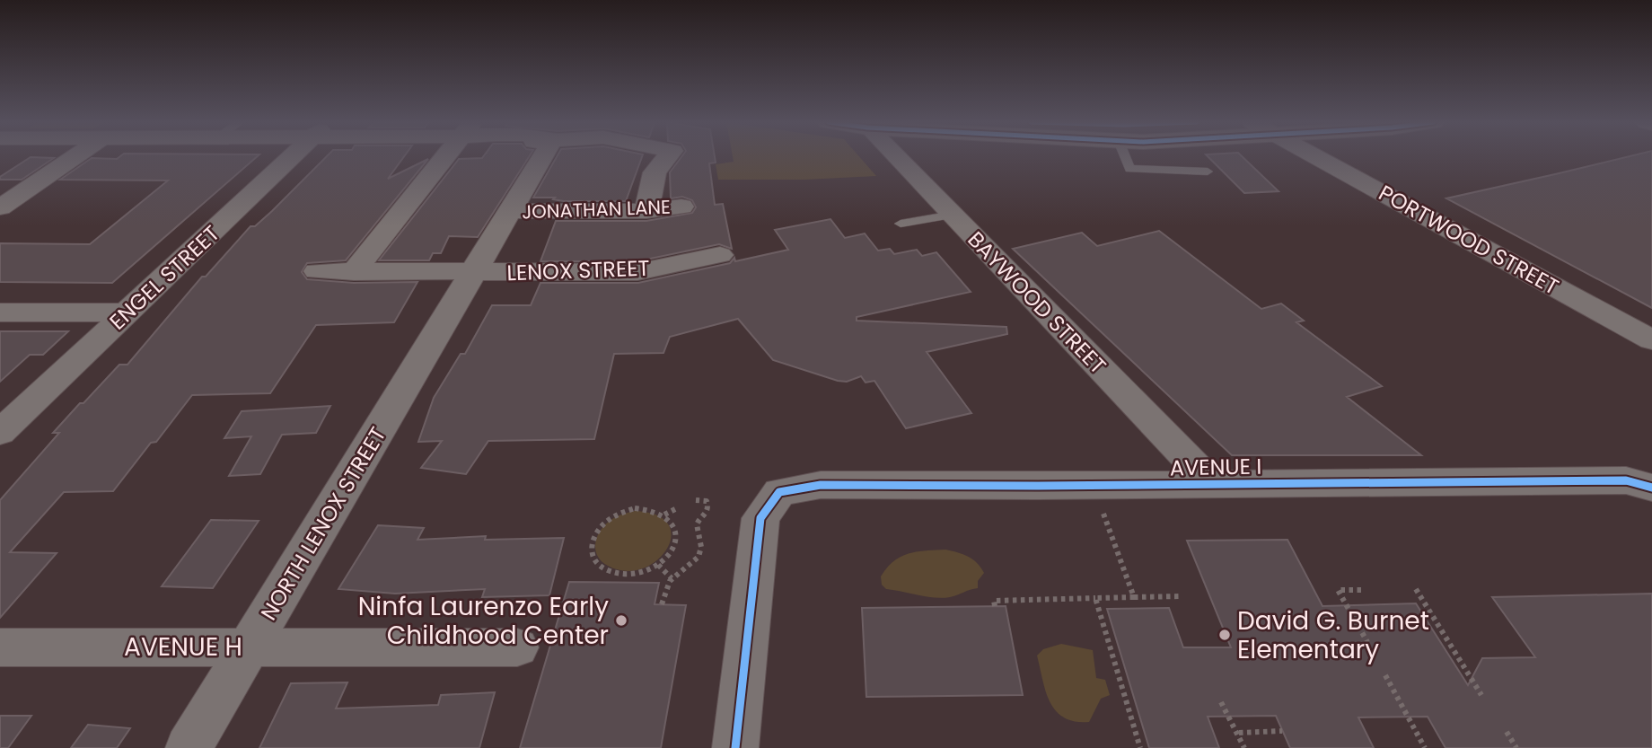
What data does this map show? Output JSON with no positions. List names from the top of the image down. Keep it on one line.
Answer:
{"streets":{"street":["JONATHAN LANE","PORTWOOD STREET","LENOX STREET","ENGEL STREET","BAYWOOD STREET","AVENUE I","NORTH LENOX STREET","AVENUE H"]},"crossings":[["JONATHAN LANE","NORTH LENOX STREET"],["LENOX STREET","NORTH LENOX STREET"],["BAYWOOD STREET","AVENUE I"],["NORTH LENOX STREET","AVENUE H"]],"places":["Ninfa Laurenzo Early Childhood Center","David G. Burnet Elementary"]}
